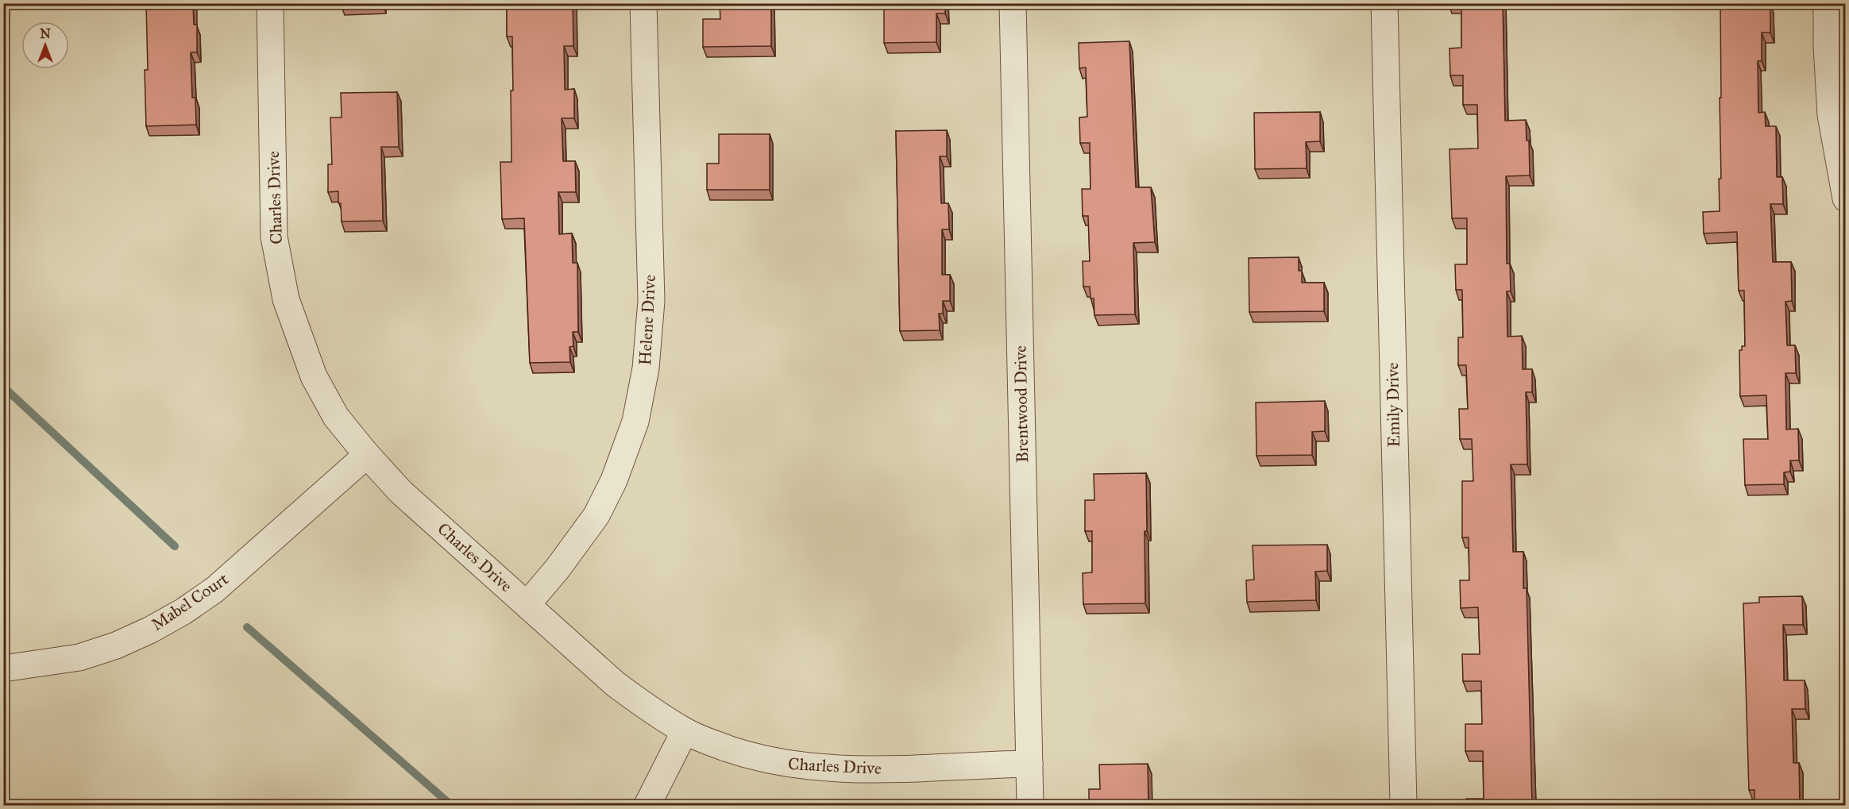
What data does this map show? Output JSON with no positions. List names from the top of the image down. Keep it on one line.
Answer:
{"streets":{"street":["Charles Drive","Helene Drive","Brentwood Drive","Emily Drive","Mabel Court"]},"crossings":[["Charles Drive","Helene Drive"],["Charles Drive","Brentwood Drive"],["Charles Drive","Mabel Court"]],"north":"top"}
